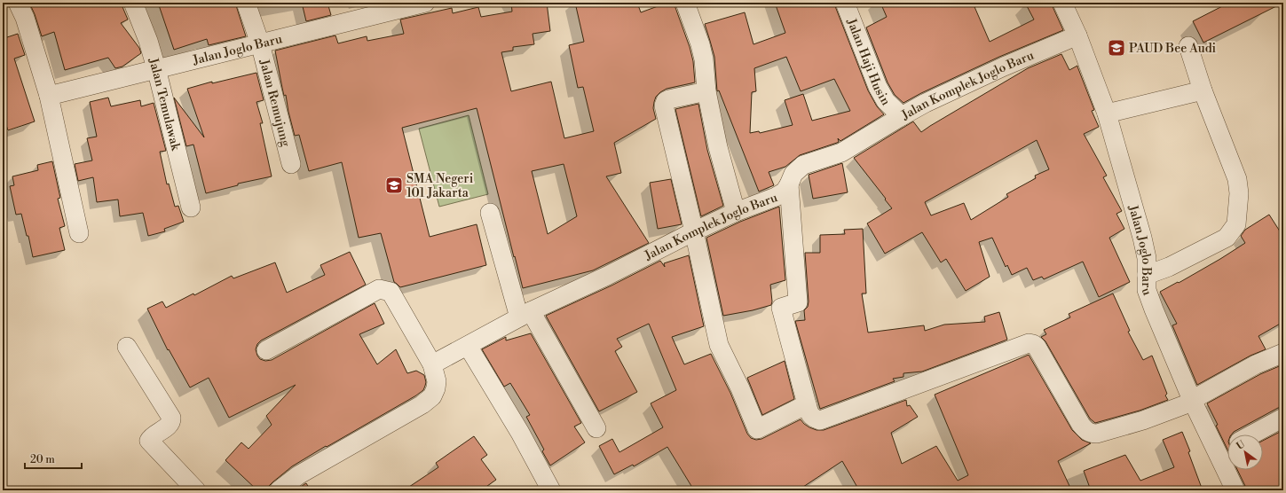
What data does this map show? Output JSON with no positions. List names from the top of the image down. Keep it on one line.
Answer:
{"streets":{"street":["Jalan Joglo Baru","Jalan Haji Husin","Jalan Komplek Joglo Baru","Jalan Temulawak","Jalan Remujung"]},"crossings":[["Jalan Joglo Baru","Jalan Komplek Joglo Baru"],["Jalan Joglo Baru","Jalan Temulawak"],["Jalan Joglo Baru","Jalan Remujung"],["Jalan Haji Husin","Jalan Komplek Joglo Baru"]],"places":{"school or university":["PAUD Bee Audi","SMA Negeri 101 Jakarta"]},"scale_bar":"20 m","north":"top left"}
